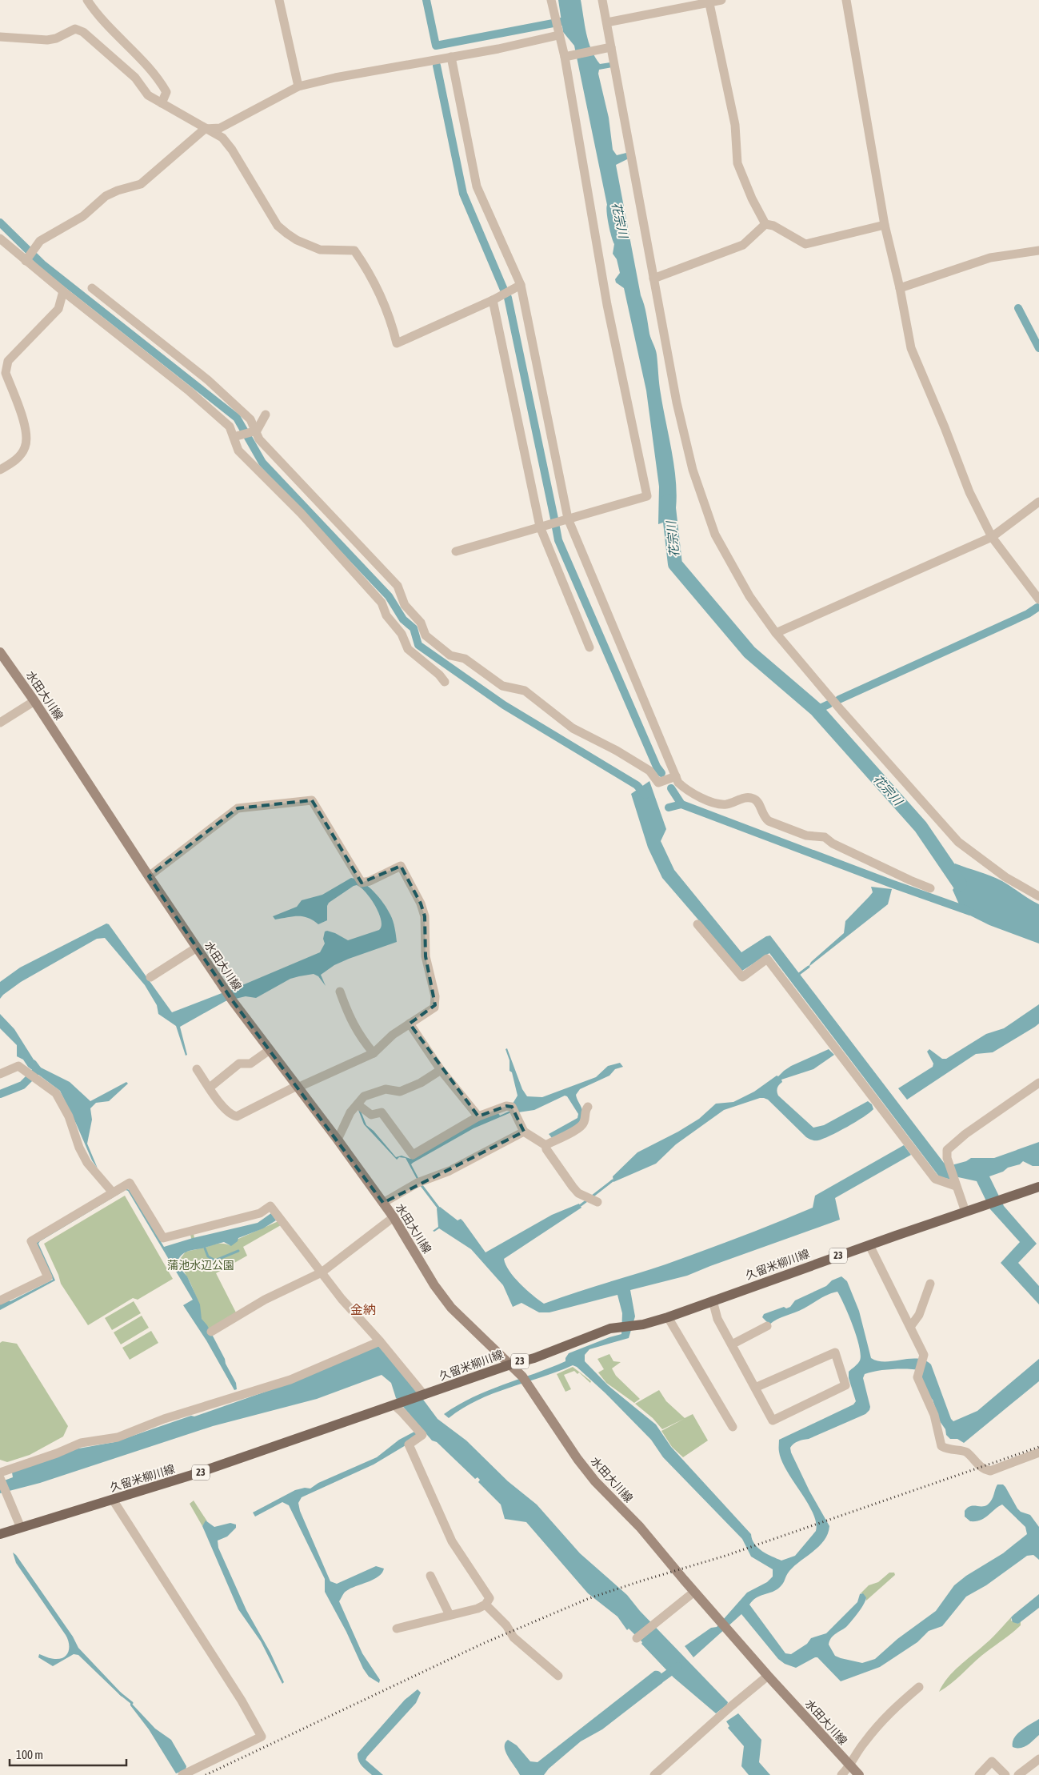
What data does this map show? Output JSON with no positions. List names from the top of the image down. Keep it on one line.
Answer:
{"streets":{"main road":["水田大川線","23","久留米柳川線"]},"crossings":[["水田大川線","久留米柳川線"]],"districts":["金納"],"water":["花宗川"],"parks":["蒲池水辺公園"],"scale_bar":"100 m"}
